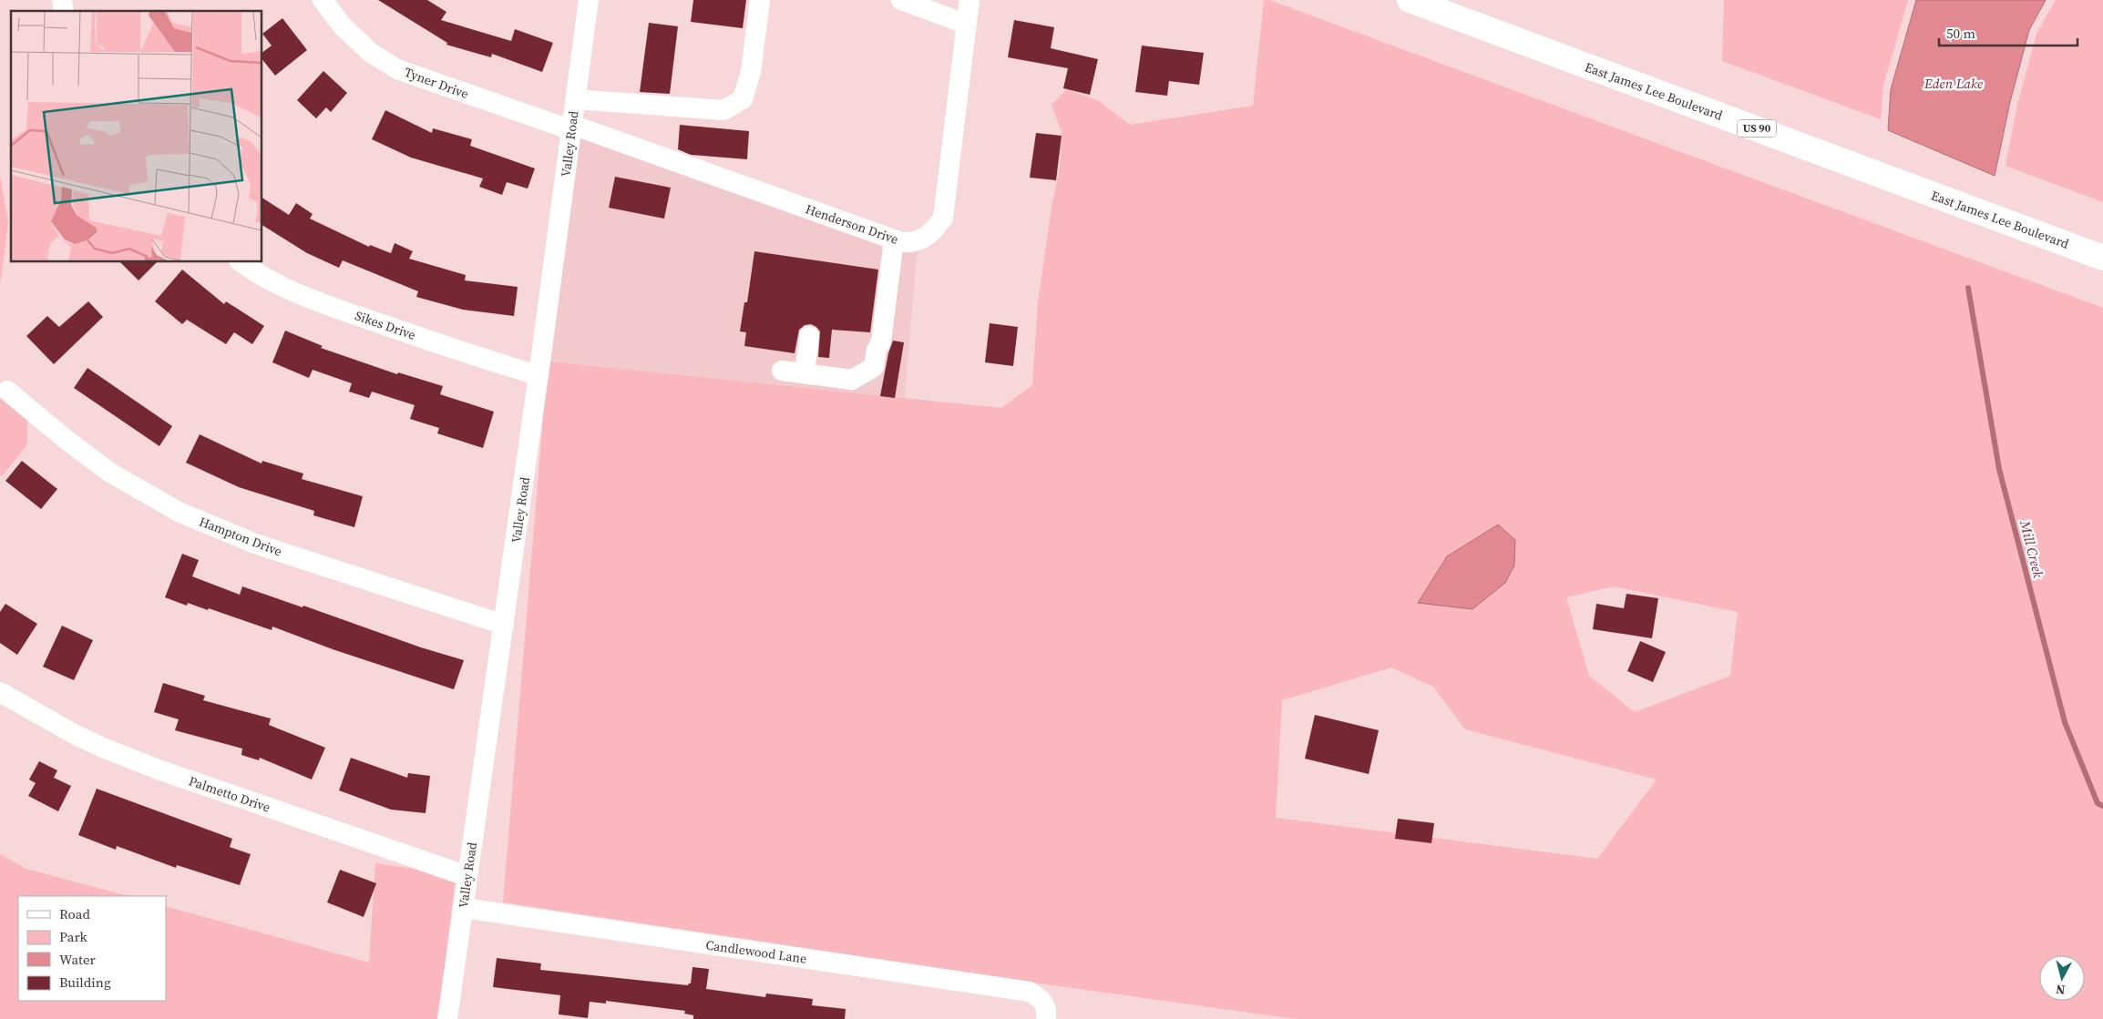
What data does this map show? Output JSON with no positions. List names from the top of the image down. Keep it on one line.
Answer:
{"streets":{"main road":["East James Lee Boulevard","US 90"],"street":["Tyner Drive","Valley Road","Henderson Drive","Sikes Drive","Hampton Drive","Palmetto Drive","Candlewood Lane"]},"crossings":[["Tyner Drive","Valley Road"],["Tyner Drive","Henderson Drive"],["Valley Road","Henderson Drive"],["Valley Road","Sikes Drive"],["Valley Road","Hampton Drive"],["Valley Road","Palmetto Drive"],["Valley Road","Candlewood Lane"]],"water":["Eden Lake","Mill Creek"],"legend":["Road","Park","Water","Building"],"scale_bar":"50 m","north":"bottom"}
